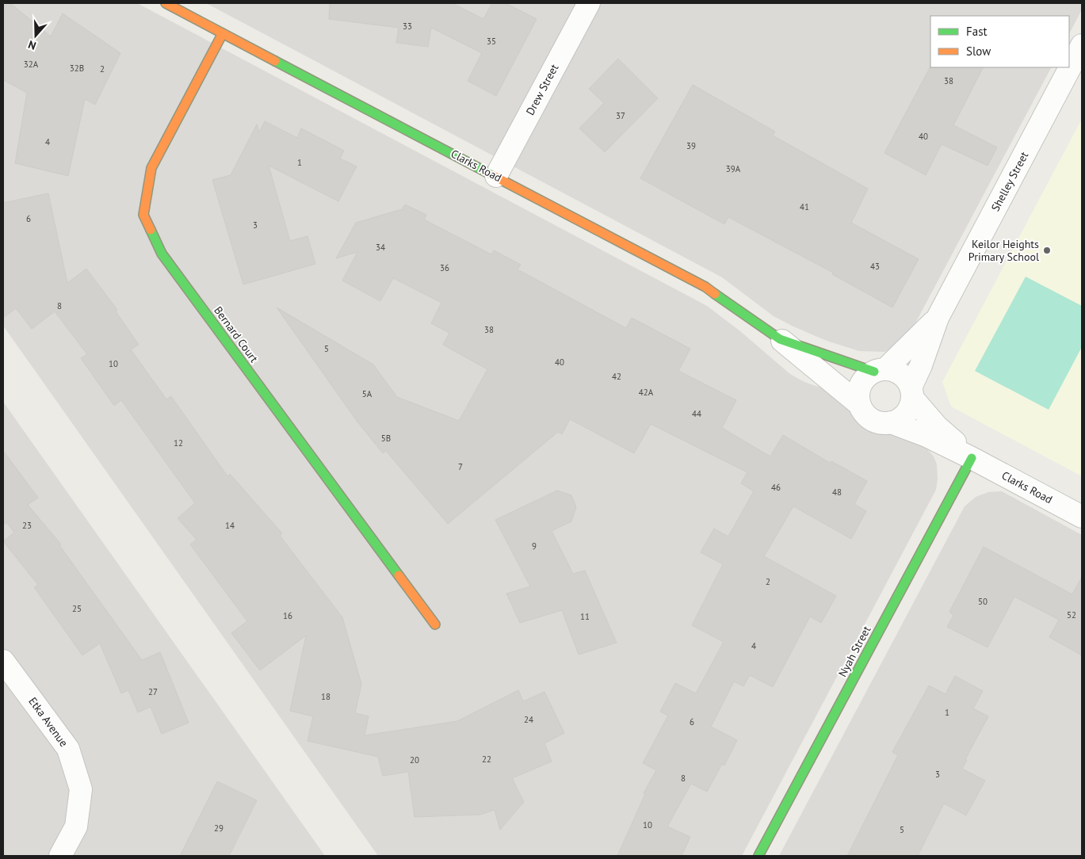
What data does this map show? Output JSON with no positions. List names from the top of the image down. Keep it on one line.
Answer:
{"streets":{"street":["Drew Street","Clarks Road","Shelley Street","Bernard Court","Nyah Street","Etka Avenue"]},"crossings":[["Drew Street","Clarks Road"],["Clarks Road","Shelley Street"],["Clarks Road","Bernard Court"],["Clarks Road","Nyah Street"]],"places":["Keilor Heights Primary School"],"house_numbers":["33","35","32A","32B","2","38","37","40","4","39","1","39A","41","6","3","34","43","36","8","38","5","40","10","42","42A","5A","44","5B","12","7","46","48","23","14","9","2","50","25","52","16","11","4","27","18","1","24","6","22","20","3","8","10","29","5"],"legend":["Fast","Slow"],"north":"bottom"}
